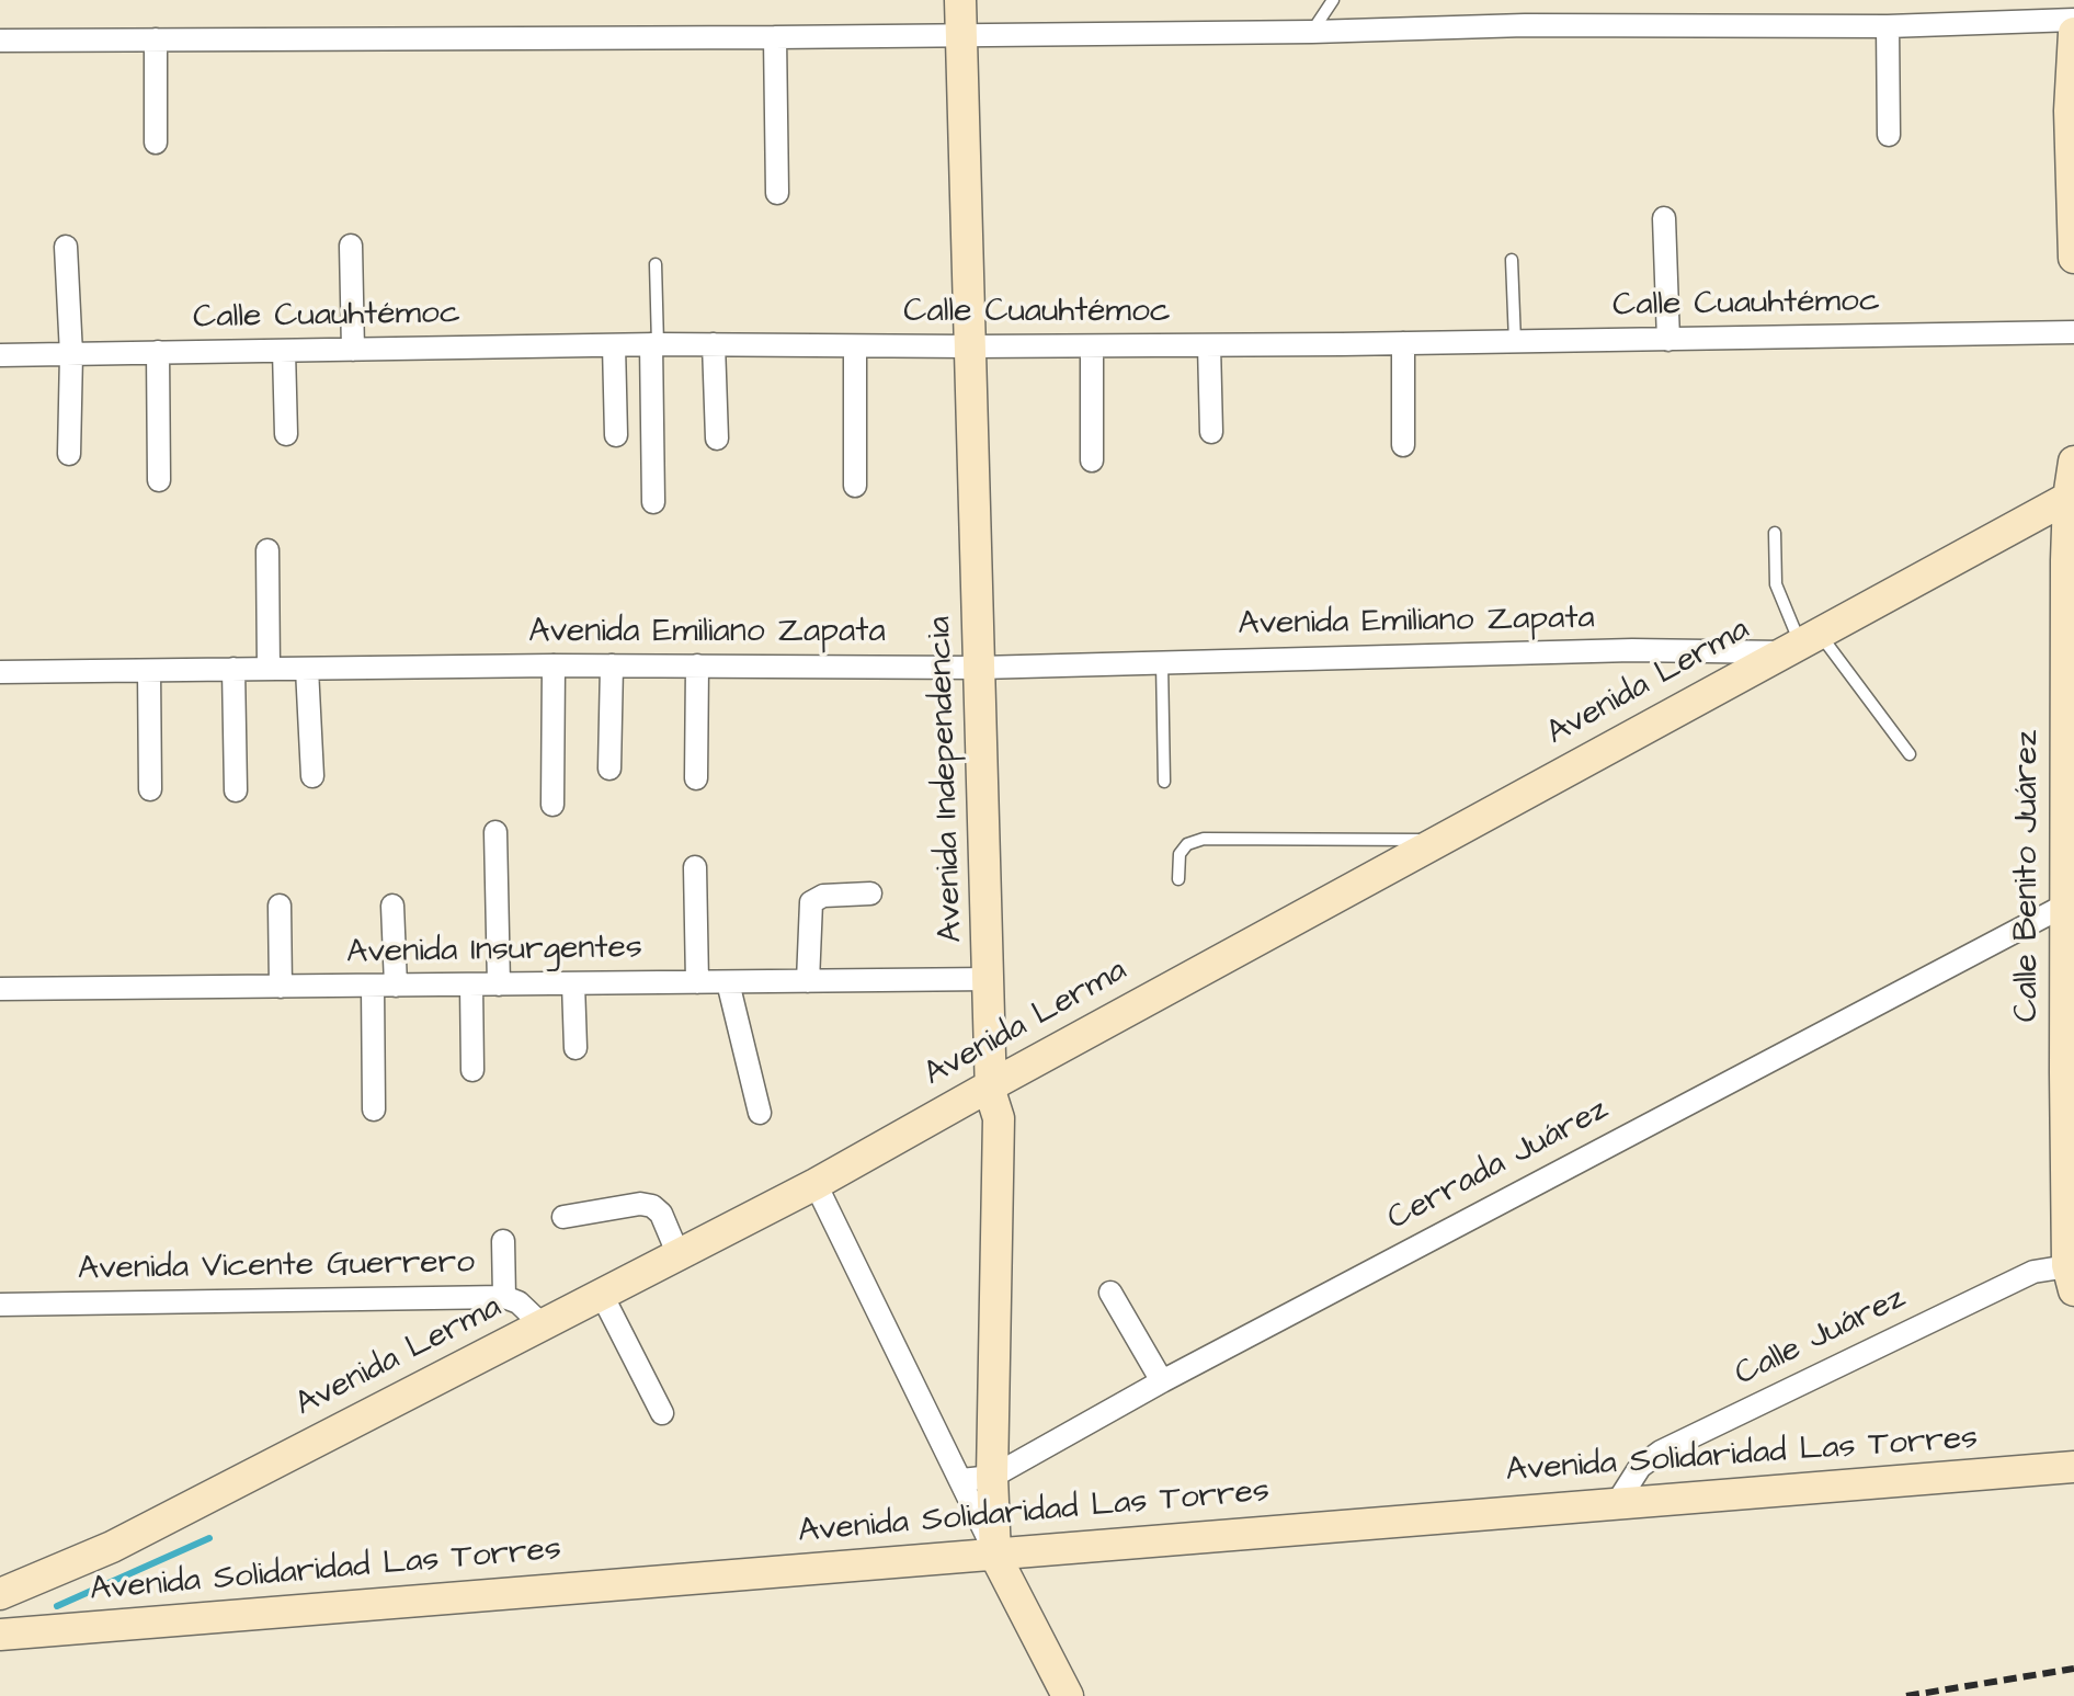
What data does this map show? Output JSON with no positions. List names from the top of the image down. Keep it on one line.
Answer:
{"streets":{"main road":["Avenida Lerma","Avenida Independencia","Calle Benito Juárez","Avenida Solidaridad Las Torres"],"street":["Calle Cuauhtémoc","Avenida Emiliano Zapata","Avenida Insurgentes","Cerrada Juárez","Avenida Vicente Guerrero","Calle Juárez"]},"crossings":[["Calle Cuauhtémoc","Avenida Independencia"],["Avenida Emiliano Zapata","Avenida Lerma"],["Avenida Emiliano Zapata","Avenida Independencia"],["Avenida Lerma","Avenida Independencia"],["Avenida Lerma","Calle Benito Juárez"],["Avenida Lerma","Avenida Vicente Guerrero"],["Avenida Independencia","Avenida Insurgentes"],["Avenida Independencia","Cerrada Juárez"],["Avenida Independencia","Avenida Solidaridad Las Torres"],["Calle Benito Juárez","Cerrada Juárez"],["Calle Benito Juárez","Calle Juárez"],["Calle Juárez","Avenida Solidaridad Las Torres"]]}
